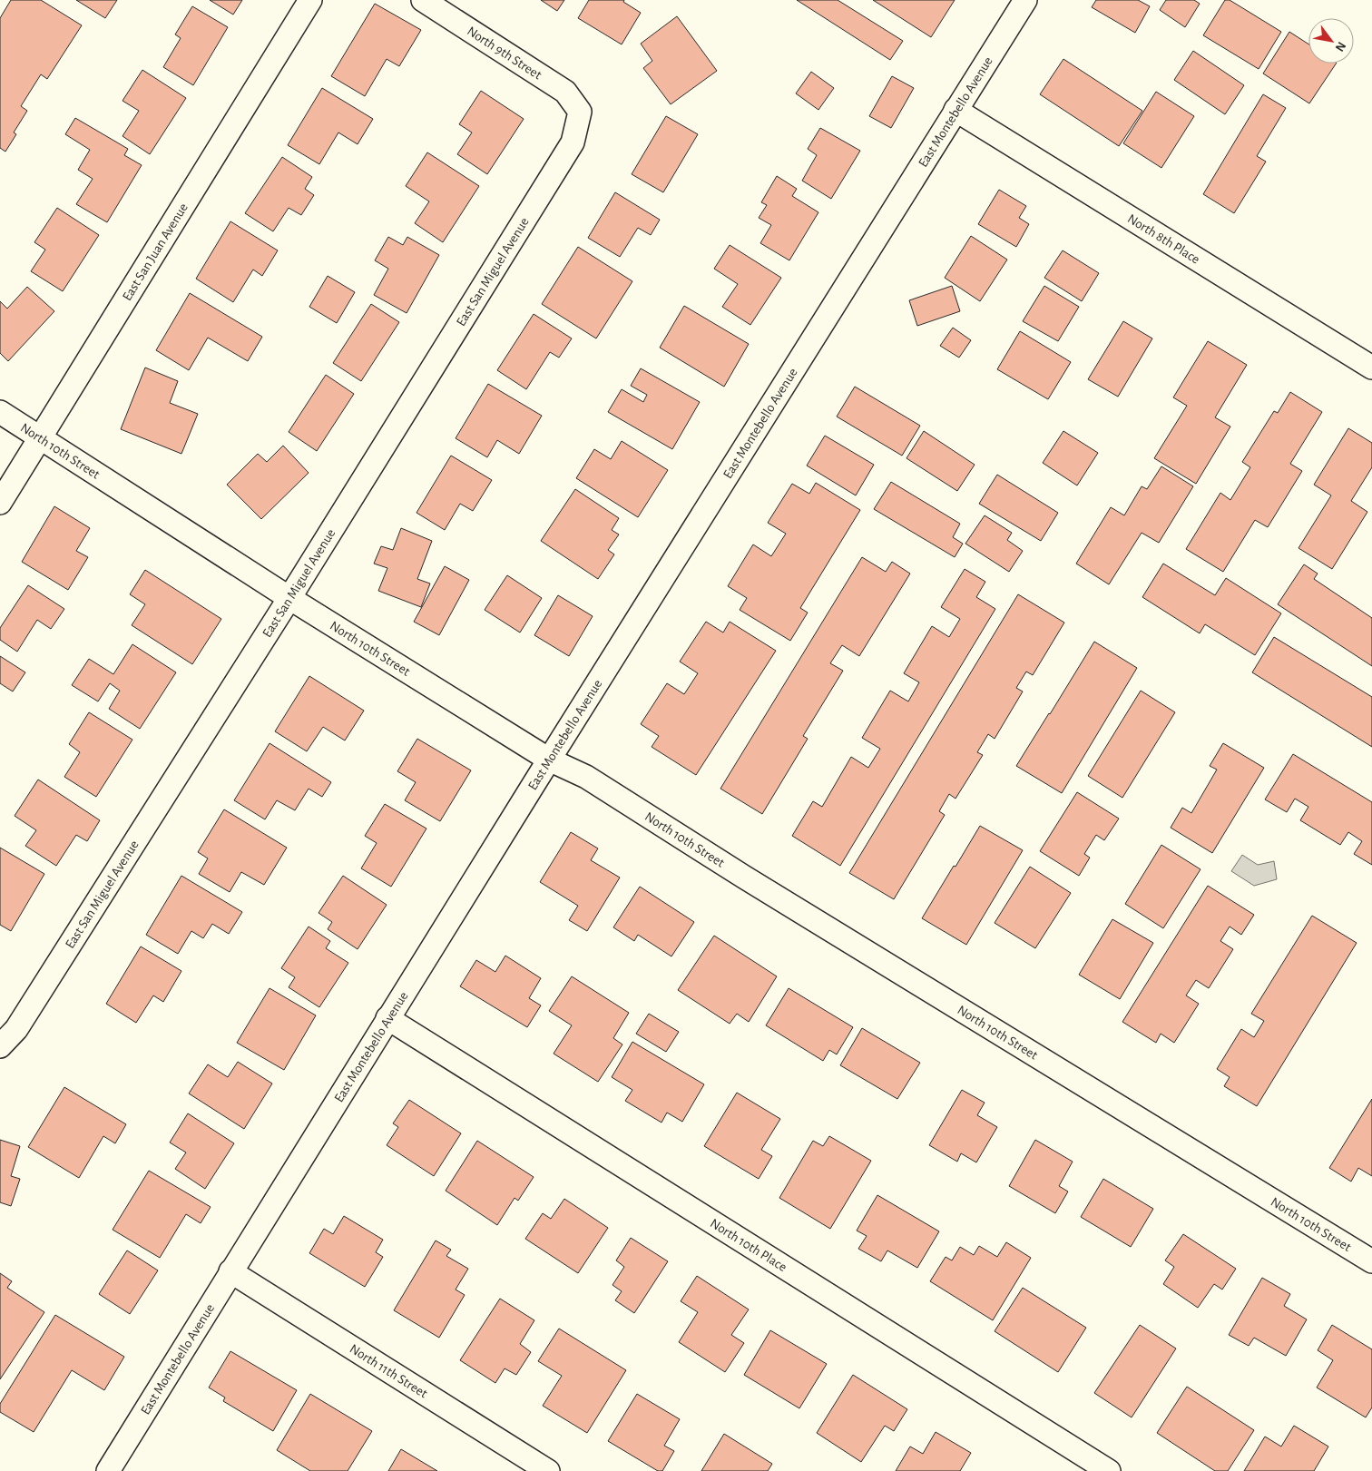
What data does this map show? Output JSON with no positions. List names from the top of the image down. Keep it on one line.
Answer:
{"streets":{"street":["North 9th Street","East Montebello Avenue","North 8th Place","East San Juan Avenue","East San Miguel Avenue","North 10th Street","North 10th Place","North 11th Street"]},"crossings":[["North 9th Street","East San Miguel Avenue"],["East Montebello Avenue","North 8th Place"],["East Montebello Avenue","North 10th Street"],["East Montebello Avenue","North 10th Place"],["East Montebello Avenue","North 11th Street"],["East San Juan Avenue","North 10th Street"],["East San Miguel Avenue","North 10th Street"]],"north":"bottom right"}
